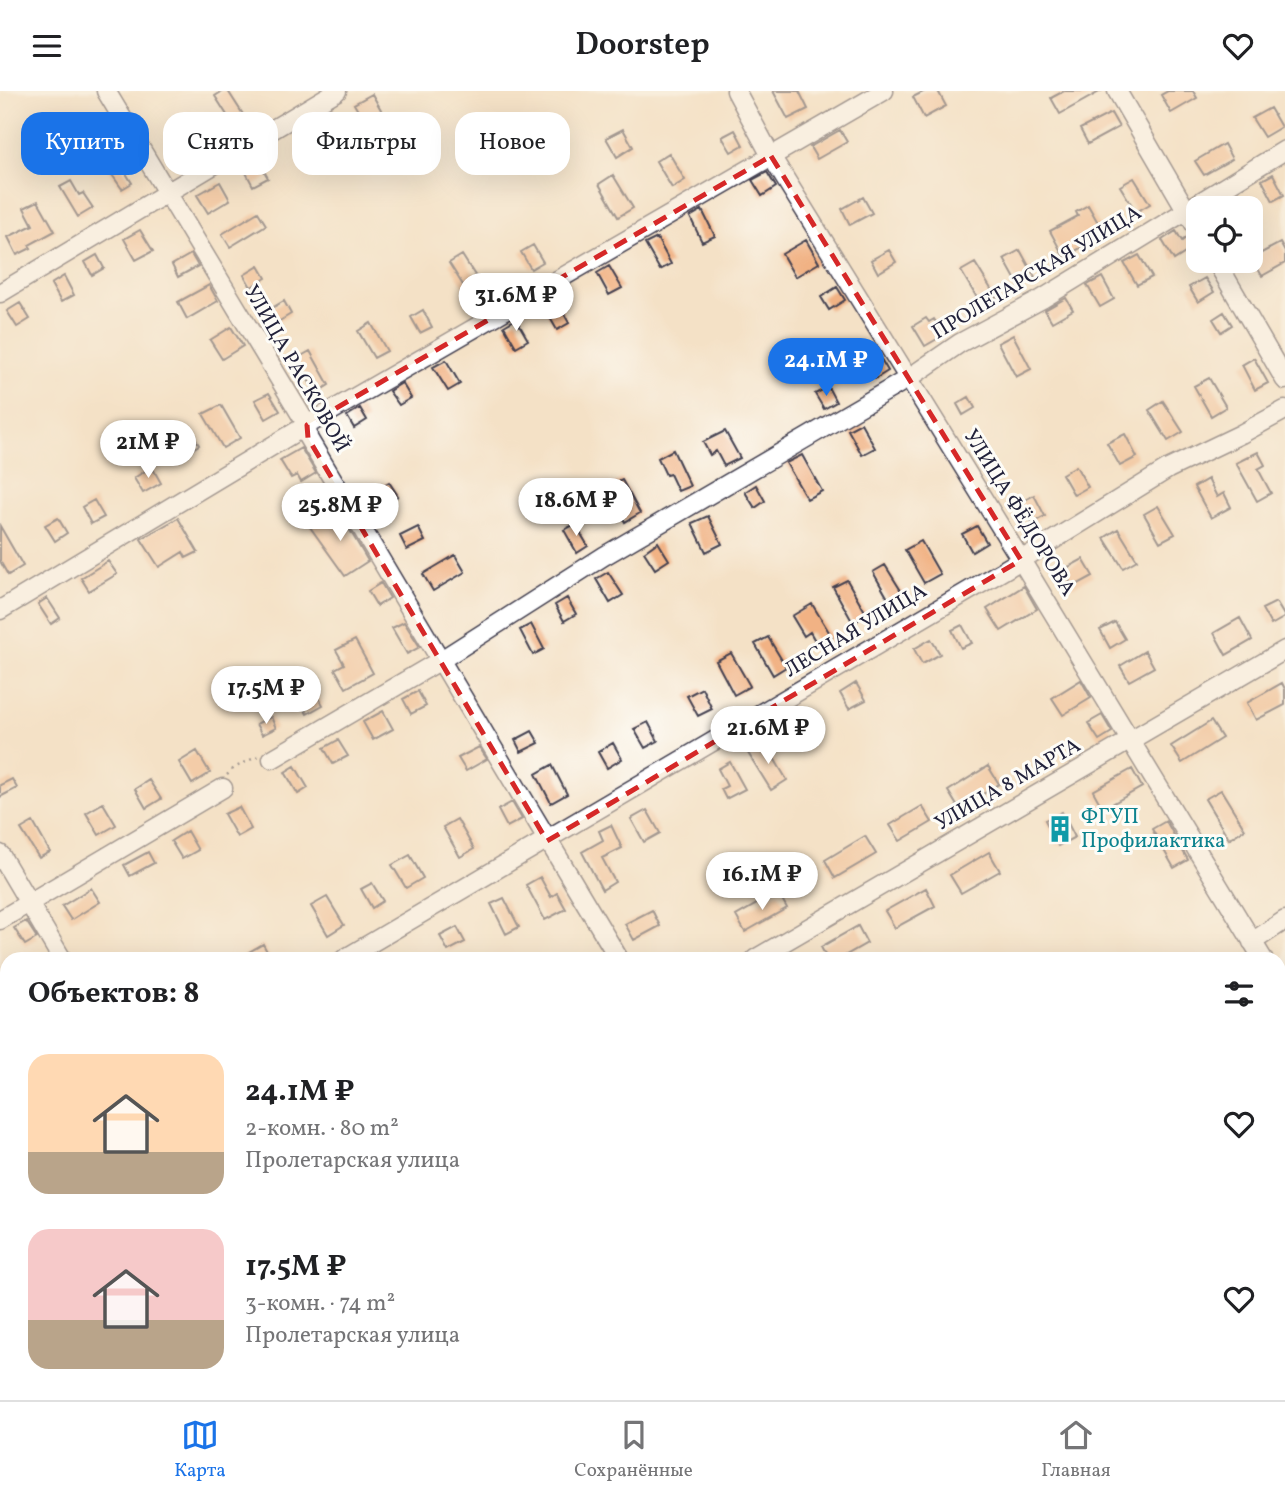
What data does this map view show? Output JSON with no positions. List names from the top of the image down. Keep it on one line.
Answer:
{"streets":{"street":["ПРОЛЕТАРСКАЯ УЛИЦА","УЛИЦА РАСКОВОЙ","УЛИЦА ФЁДОРОВА","ЛЕСНАЯ УЛИЦА","УЛИЦА 8 МАРТА"]},"crossings":[["ПРОЛЕТАРСКАЯ УЛИЦА","УЛИЦА РАСКОВОЙ"],["ПРОЛЕТАРСКАЯ УЛИЦА","УЛИЦА ФЁДОРОВА"],["УЛИЦА РАСКОВОЙ","ЛЕСНАЯ УЛИЦА"],["УЛИЦА ФЁДОРОВА","ЛЕСНАЯ УЛИЦА"],["УЛИЦА ФЁДОРОВА","УЛИЦА 8 МАРТА"]],"places":{"building":["ФГУП Профилактика"]},"page":{"header":"Doorstep","chip":["Купить","Снять","Фильтры","Новое"],"price":["31.6M ₽","24.1M ₽","21M ₽","18.6M ₽","25.8M ₽","17.5M ₽","21.6M ₽","16.1M ₽"],"heading":"Объектов: 8","list":[{"name":"24.1M ₽","note":"2-комн. · 80 m² · Пролетарская улица"},{"name":"17.5M ₽","note":"3-комн. · 74 m² · Пролетарская улица"}],"tabs":["Карта","Сохранённые","Главная"]}}
